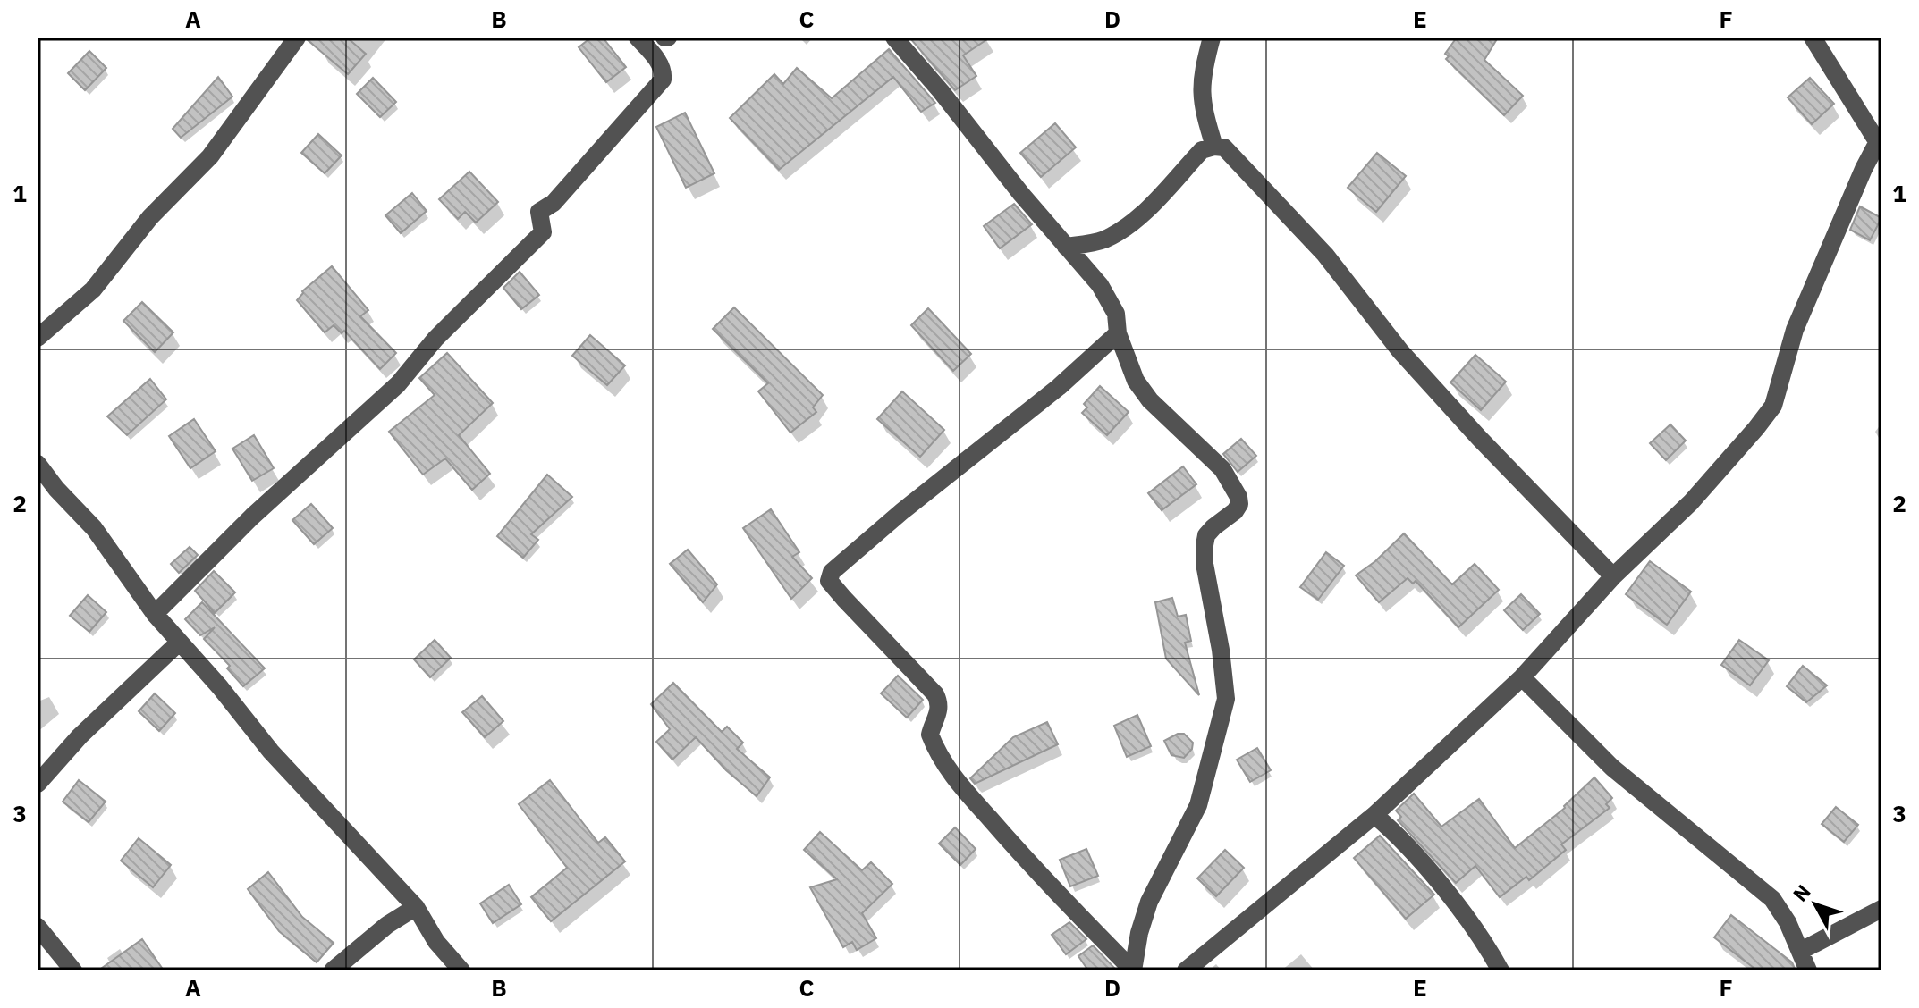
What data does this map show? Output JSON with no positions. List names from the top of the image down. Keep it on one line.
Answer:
{"north":"top left","grid":{"columns":["A","B","C","D","E","F"],"rows":["1","2","3"]}}
